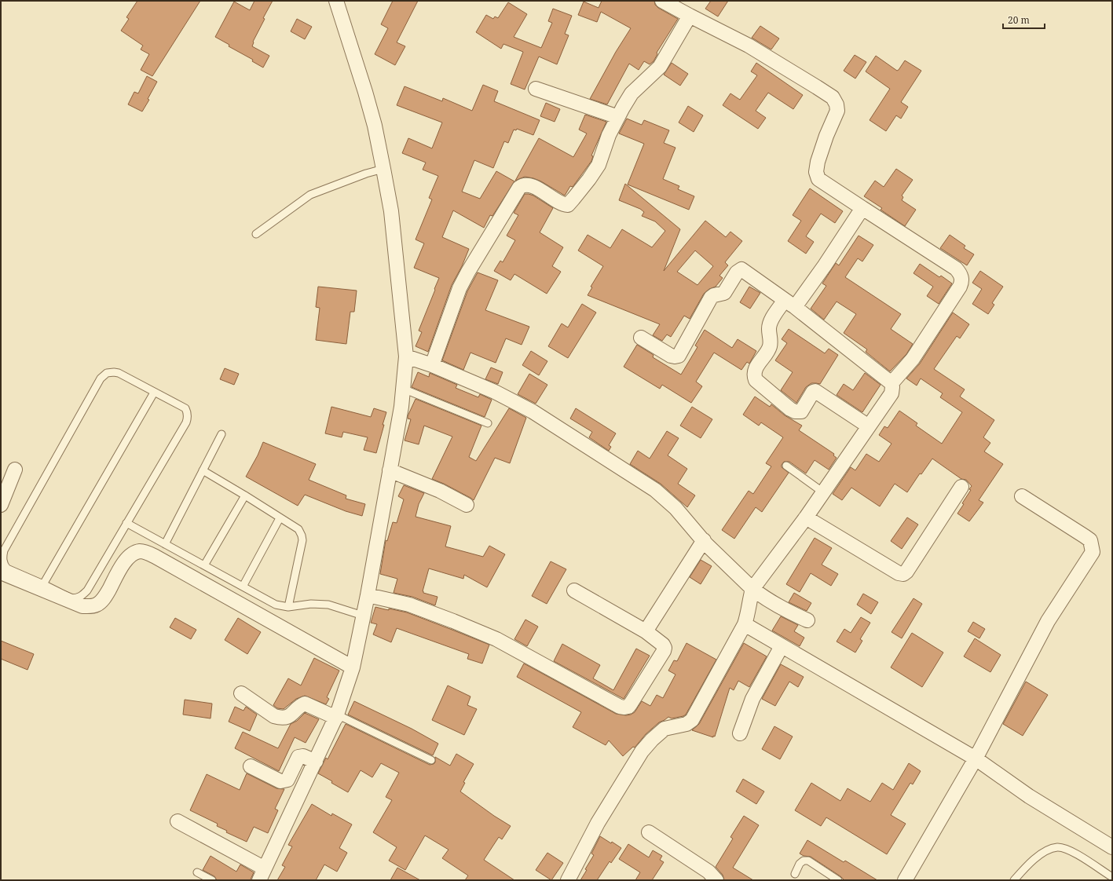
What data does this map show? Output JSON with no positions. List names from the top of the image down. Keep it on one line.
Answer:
{"scale_bar":"20 m"}
